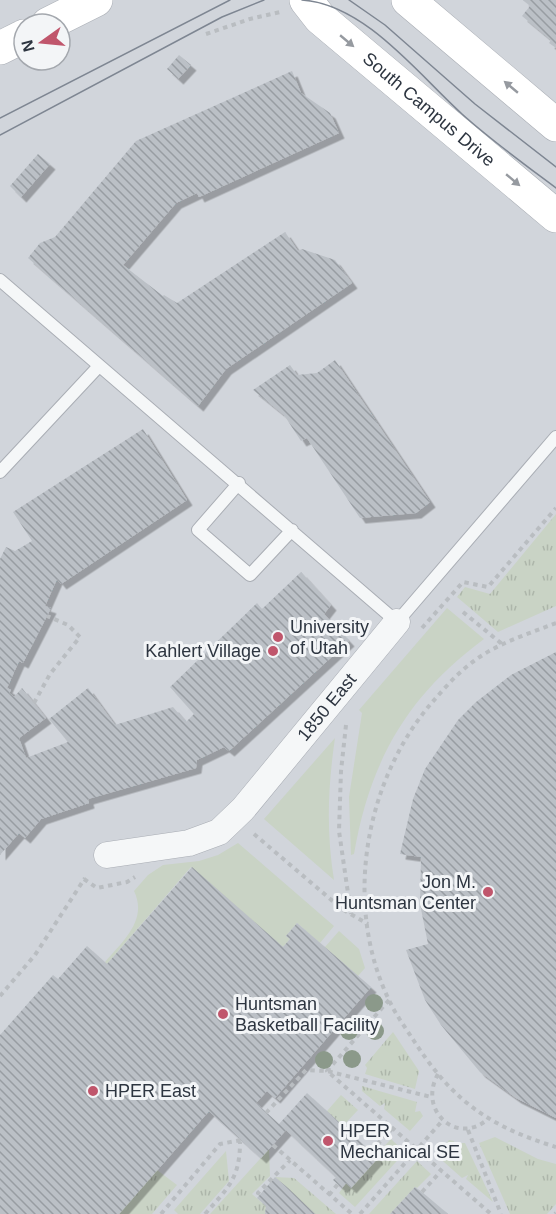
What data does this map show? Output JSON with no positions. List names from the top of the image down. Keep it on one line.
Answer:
{"streets":{"street":["South Campus Drive","1850 East"]},"places":["University of Utah","Kahlert Village","Jon M. Huntsman Center","Huntsman Basketball Facility","HPER East","HPER Mechanical SE"],"north":"left"}
